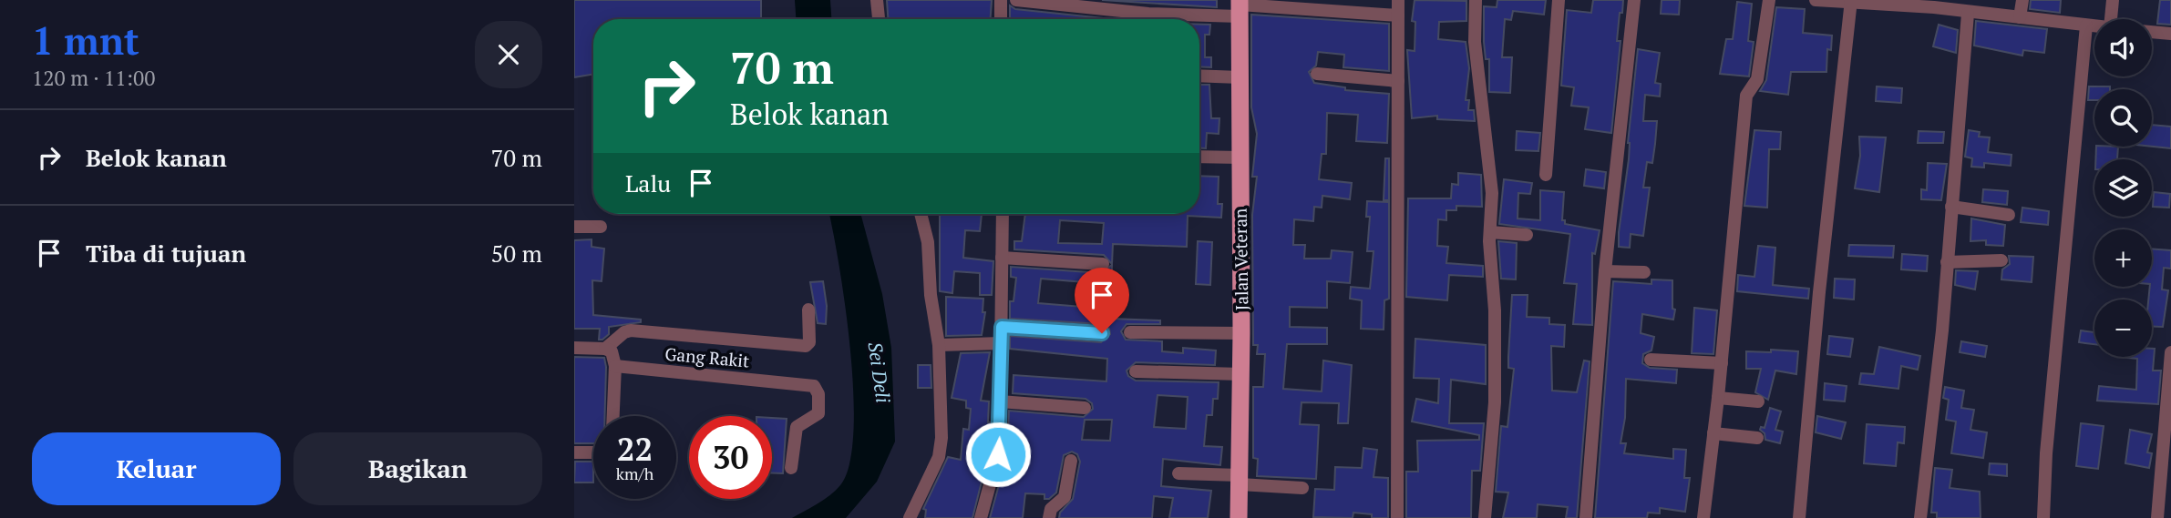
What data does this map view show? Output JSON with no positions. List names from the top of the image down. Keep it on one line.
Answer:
{"streets":{"main road":["Jalan Veteran"],"street":["Gang Rakit"]},"water":["Sei Deli"],"page":{"heading":["1 mnt","120 m · 11:00"],"map_buttons":["+","−"],"turn":["70 m","Belok kanan"],"list":[{"name":"Belok kanan","value":"70 m"},{"name":"Tiba di tujuan","value":"50 m"}],"then":"Lalu","speed":"22 km/h","limit":"30","buttons":["Keluar","Bagikan"]}}
